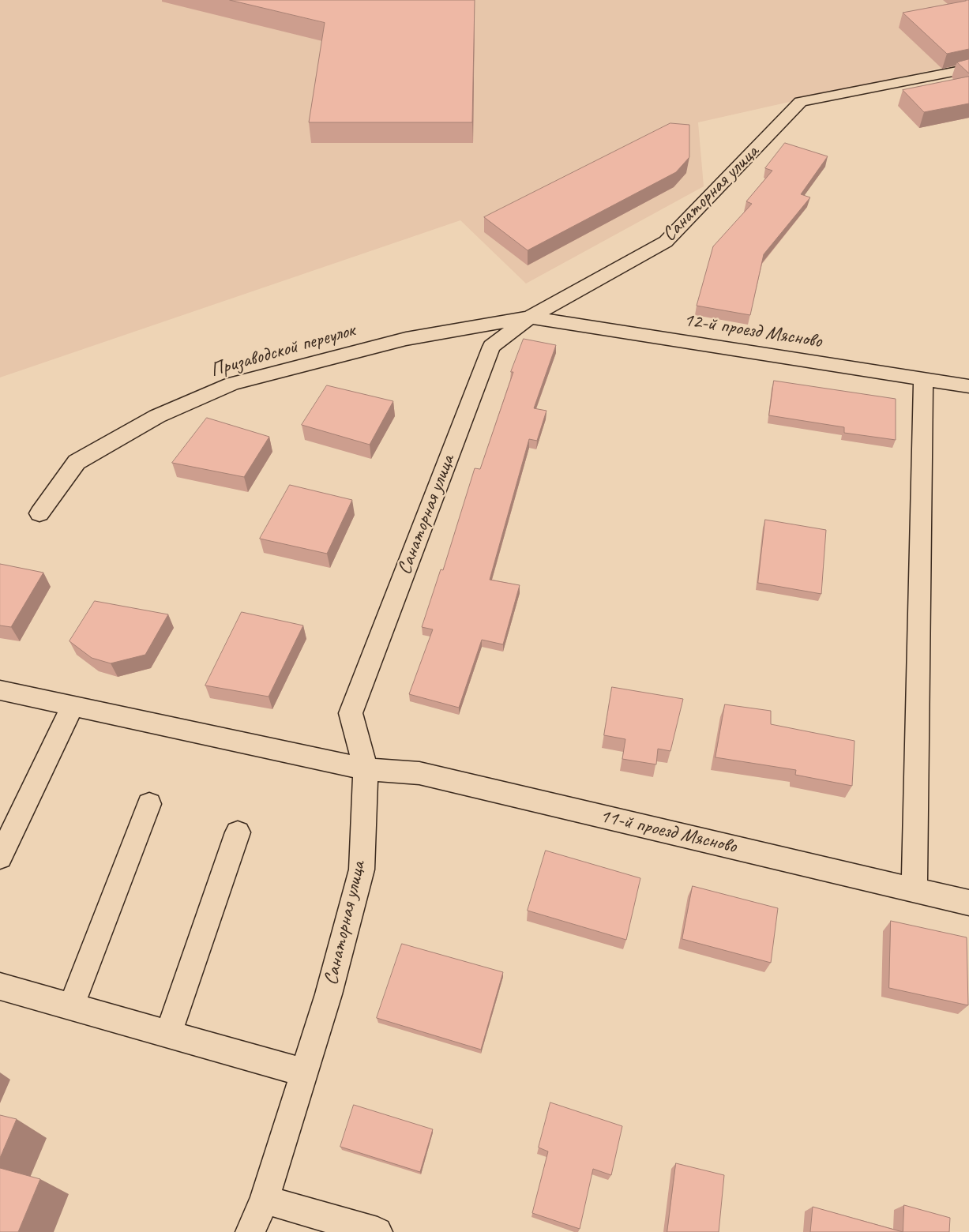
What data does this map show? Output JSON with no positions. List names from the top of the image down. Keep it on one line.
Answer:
{"streets":{"street":["Санаторная улица","12-й проезд Мясново","Призаводской переулок","11-й проезд Мясново"]},"crossings":[["Санаторная улица","12-й проезд Мясново"],["Санаторная улица","Призаводской переулок"],["Санаторная улица","11-й проезд Мясново"],["12-й проезд Мясново","Призаводской переулок"]]}
